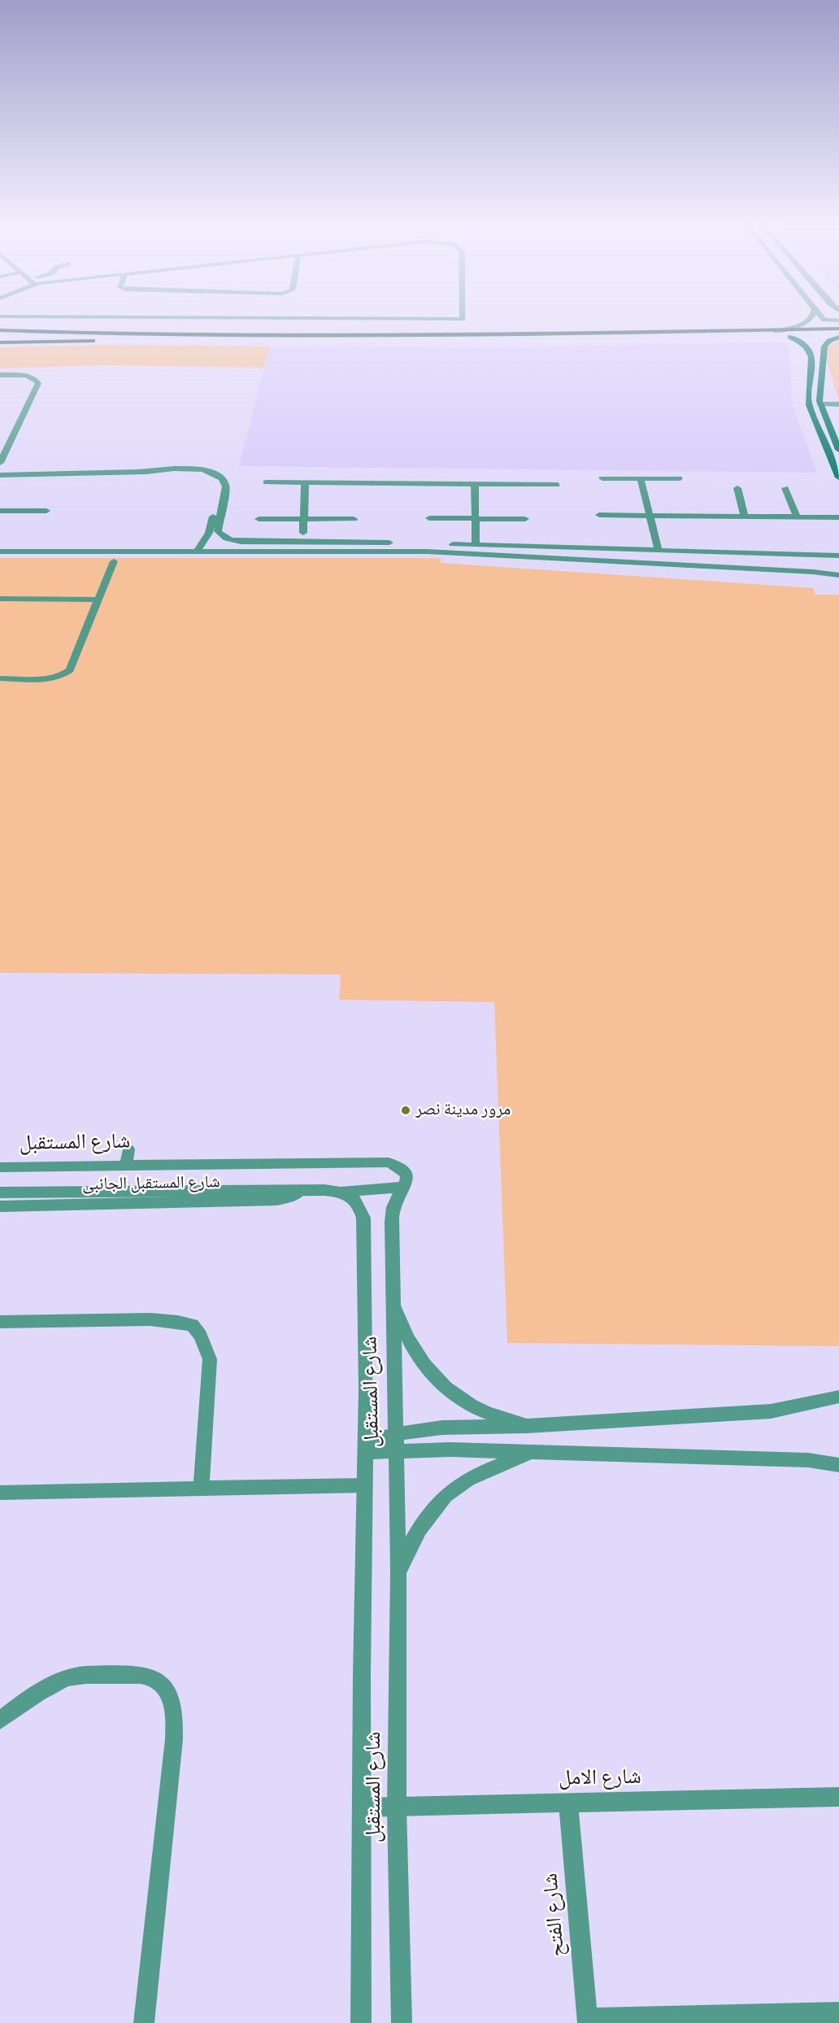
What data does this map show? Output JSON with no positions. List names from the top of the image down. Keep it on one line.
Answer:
{"streets":{"street":["شارع المستقبل","شارع المستقبل الجانبى","شارع الامل","شارع الفتح"]},"crossings":[["شارع المستقبل","شارع الامل"],["شارع الامل","شارع الفتح"]],"places":["مرور مدينة نصر"]}
